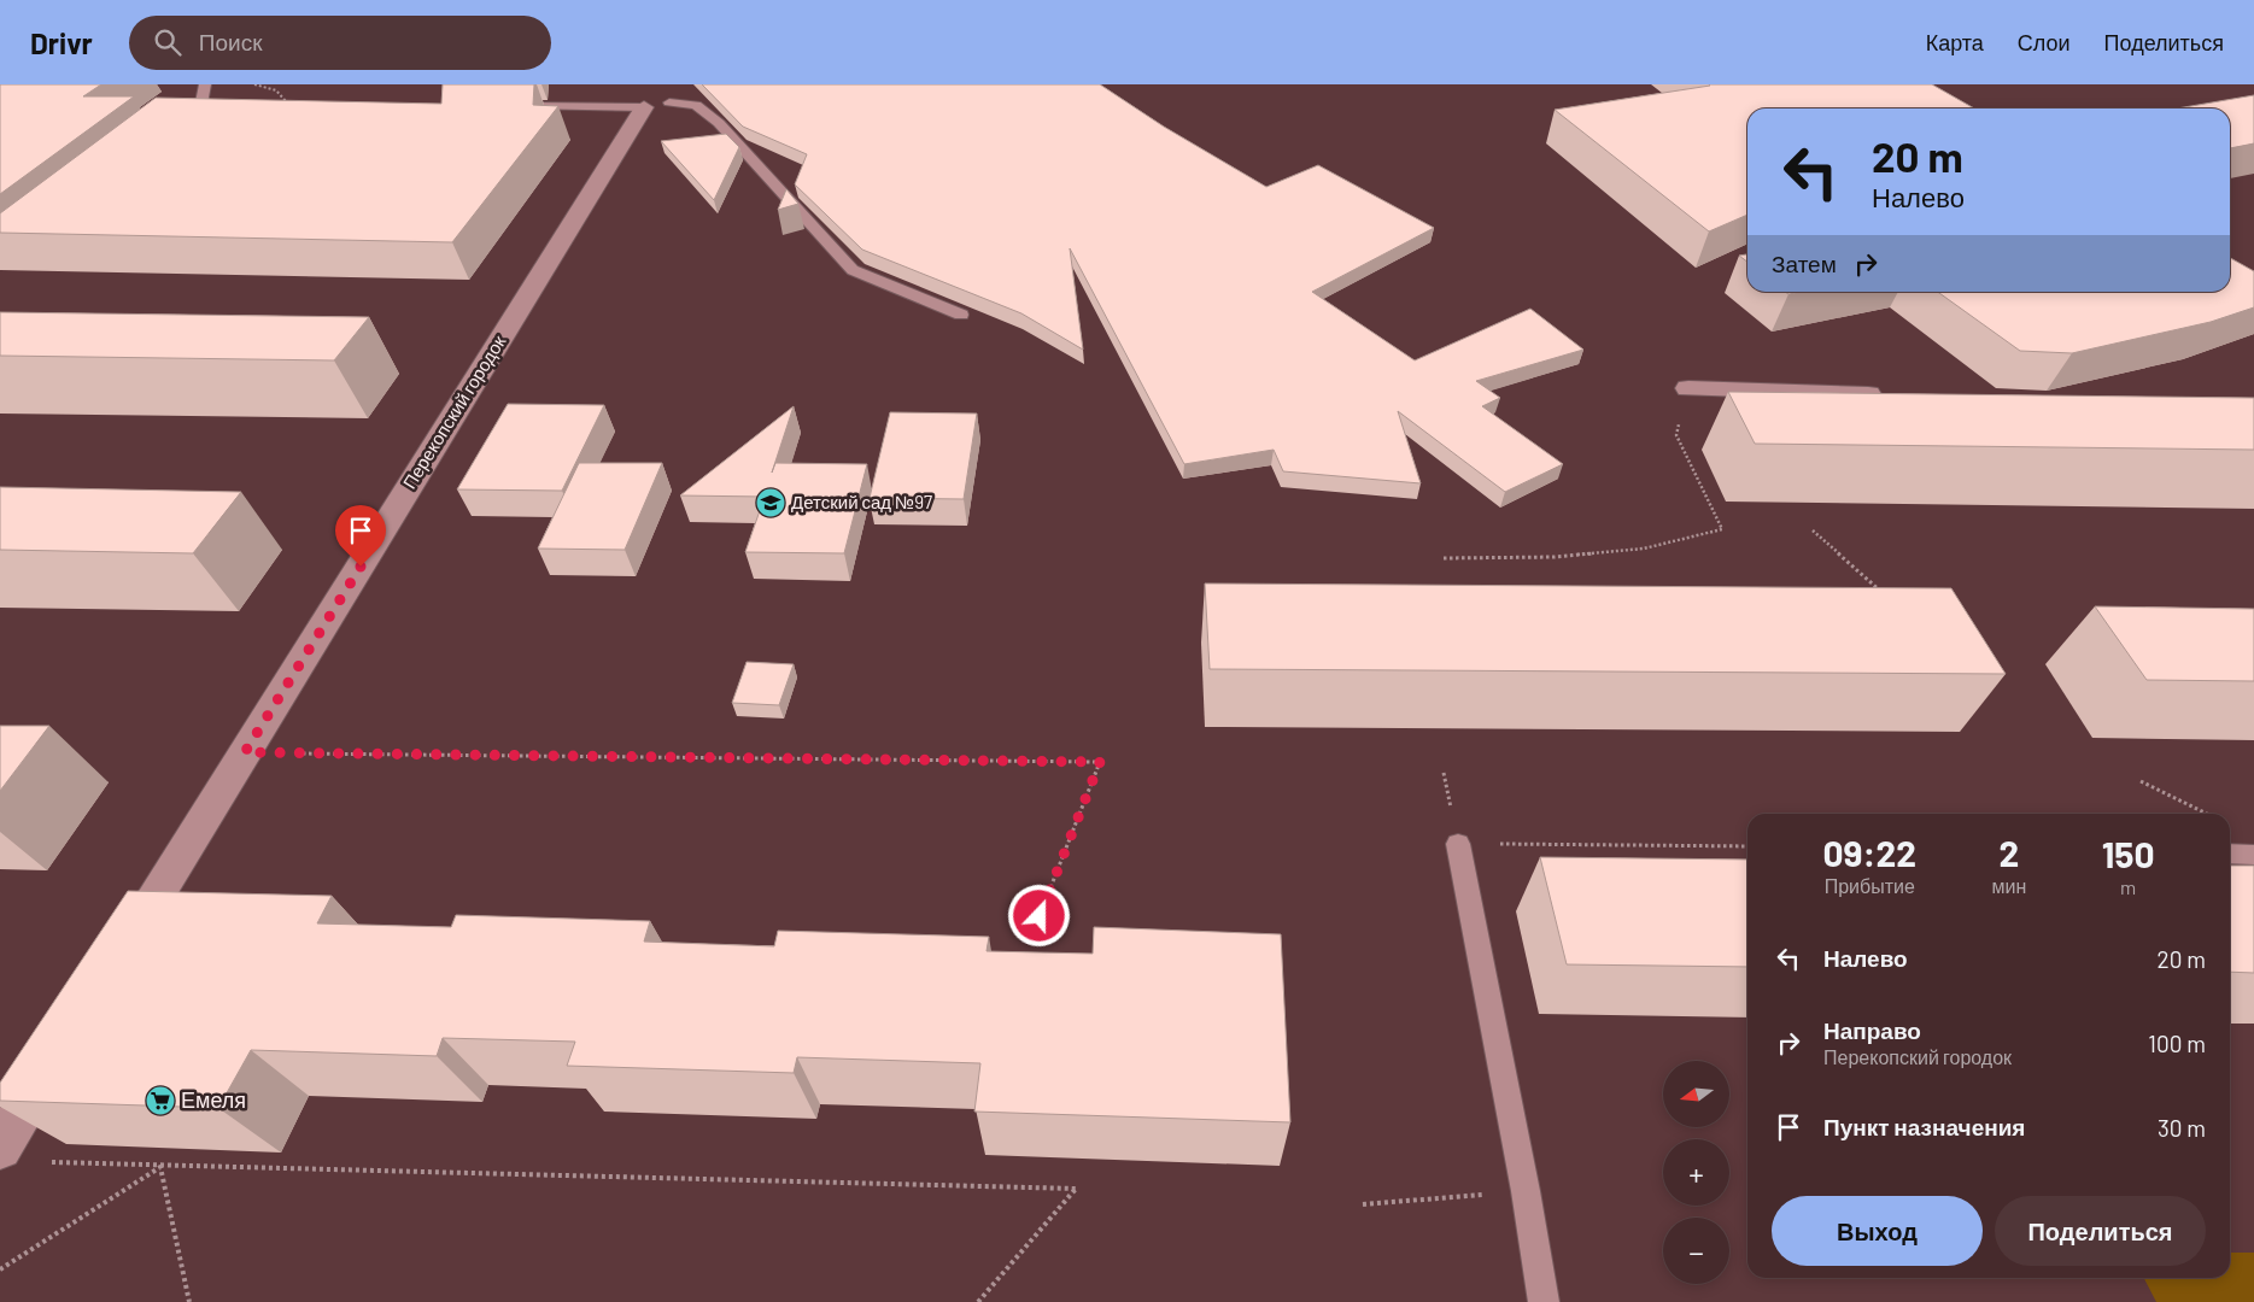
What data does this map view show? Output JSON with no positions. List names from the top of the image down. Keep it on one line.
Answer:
{"streets":{"street":["Перекопский городок"]},"places":{"school or university":["Детский сад №97"],"supermarket":["Емеля"]},"north":"left","page":{"header":"Drivr","search":"Поиск","nav":["Карта","Слои","Поделиться"],"turn":["20 m","Налево"],"then":"Затем","eta":["09:22","Прибытие","2","мин","150","m"],"list":[{"name":"Налево","value":"20 m"},{"name":"Направо","note":"Перекопский городок","value":"100 m"},{"name":"Пункт назначения","value":"30 m"}],"map_buttons":["+","−"],"buttons":["Выход","Поделиться"]}}
